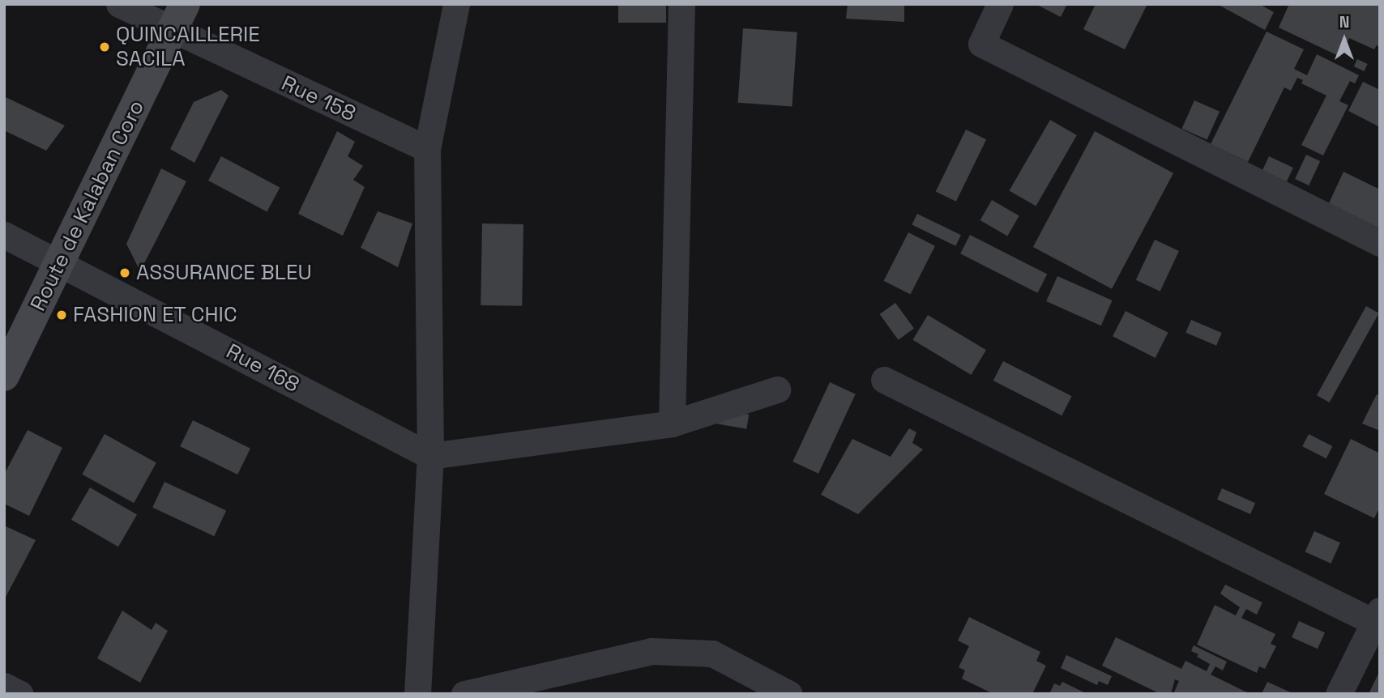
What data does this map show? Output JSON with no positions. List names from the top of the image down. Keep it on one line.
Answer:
{"streets":{"main road":["Route de Kalaban Coro"],"street":["Rue 158","Rue 168"]},"crossings":[["Rue 158","Route de Kalaban Coro"],["Route de Kalaban Coro","Rue 168"]],"places":["QUINCAILLERIE SACILA","ASSURANCE BLEU","FASHION ET CHIC"],"north":"top"}
